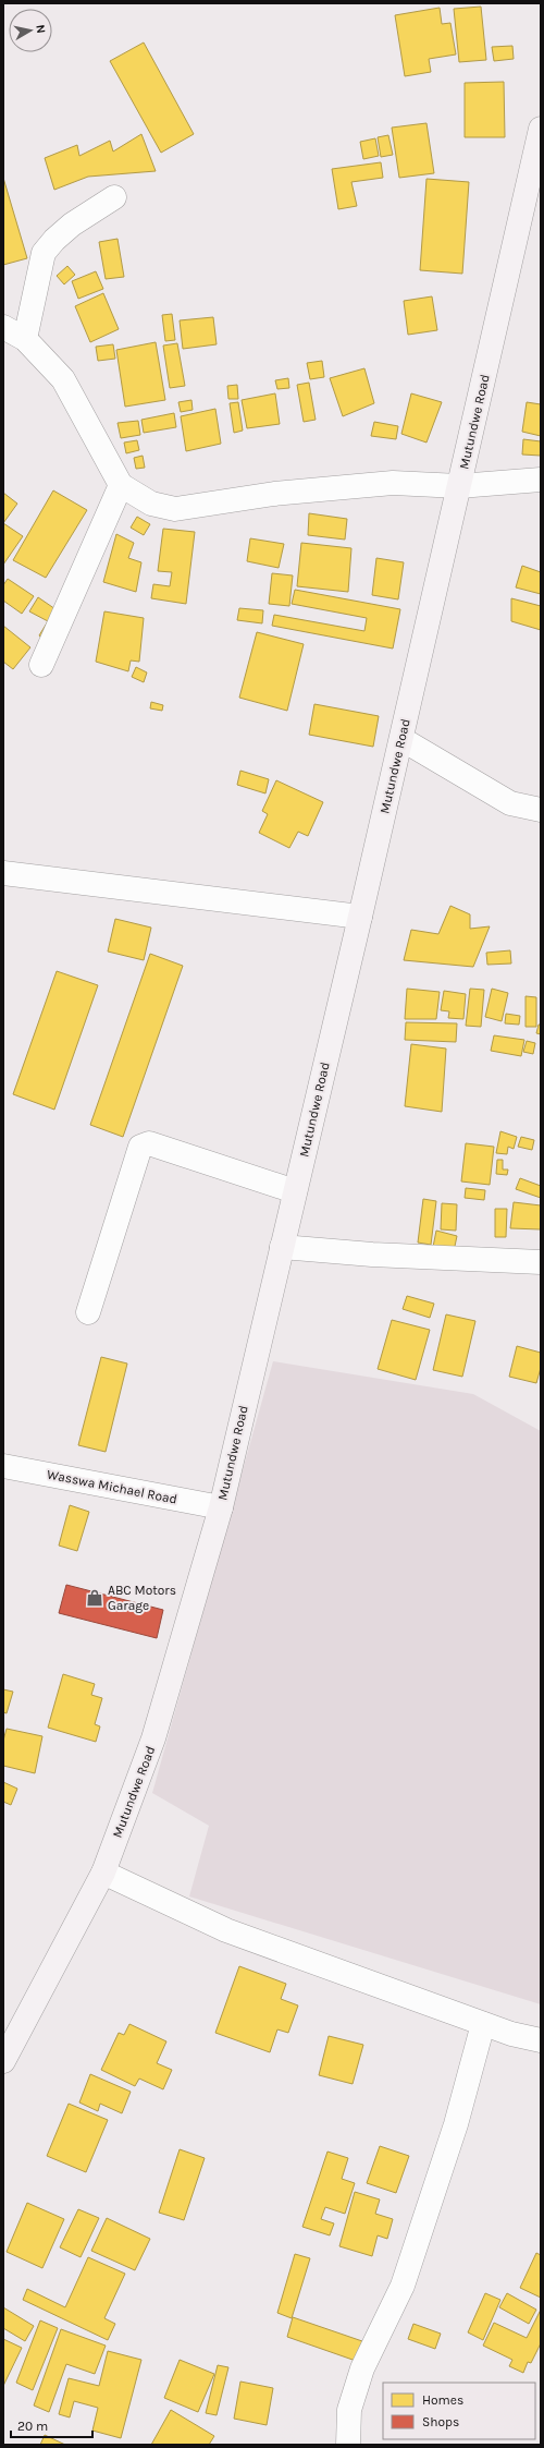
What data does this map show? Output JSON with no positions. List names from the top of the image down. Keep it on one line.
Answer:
{"streets":{"main road":["Mutundwe Road"],"street":["Wasswa Michael Road"]},"crossings":[["Mutundwe Road","Wasswa Michael Road"]],"places":{"shop":["ABC Motors Garage"]},"legend":["Homes","Shops"],"scale_bar":"20 m","north":"right"}
